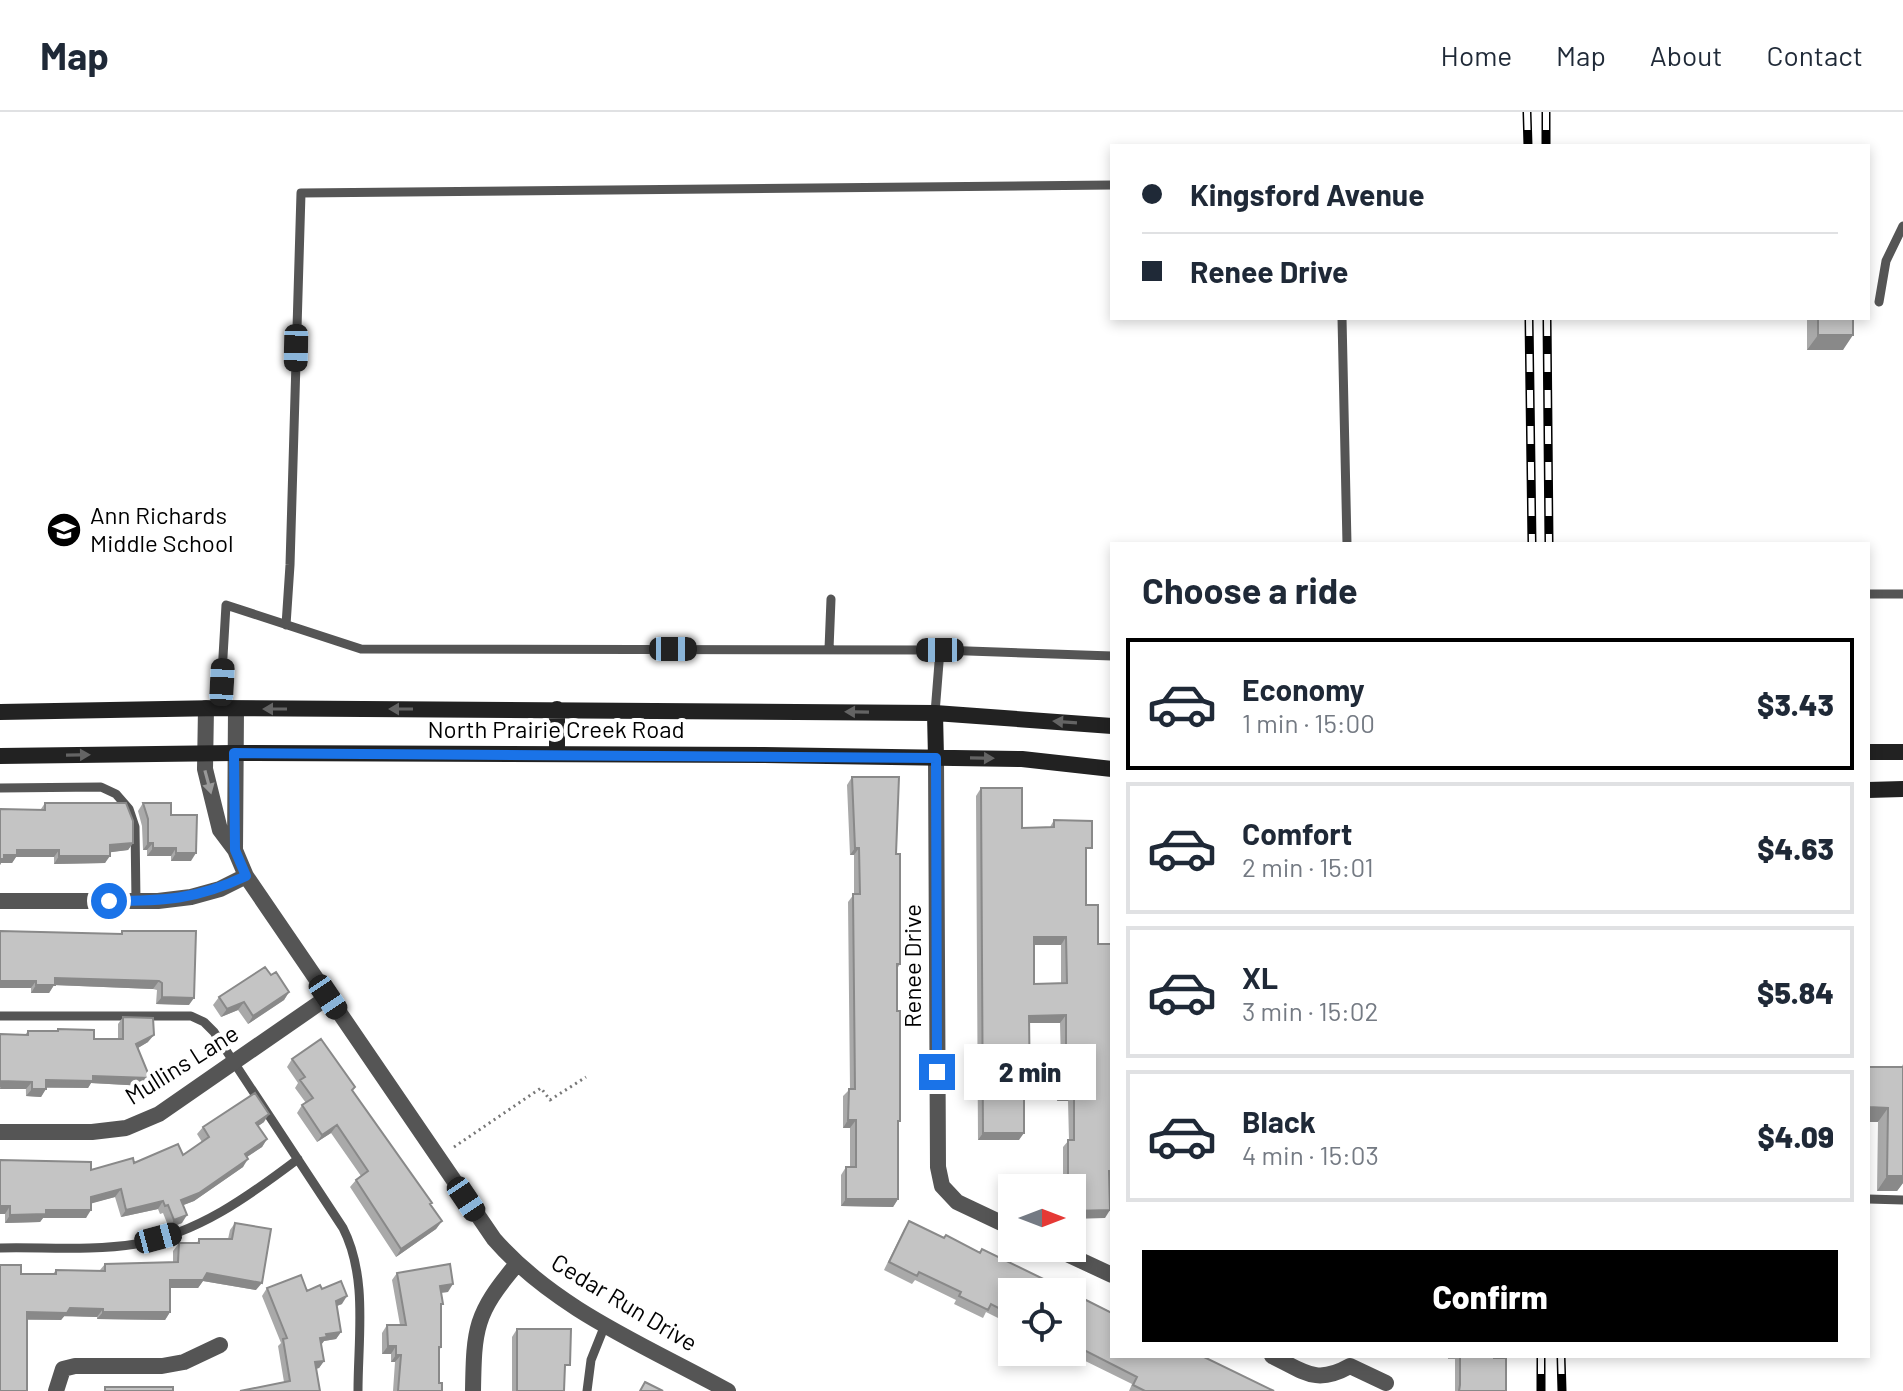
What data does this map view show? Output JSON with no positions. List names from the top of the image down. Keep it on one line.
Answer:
{"streets":{"main road":["North Prairie Creek Road"],"street":["Renee Drive","Mullins Lane","Cedar Run Drive"]},"crossings":[["North Prairie Creek Road","Renee Drive"],["North Prairie Creek Road","Cedar Run Drive"],["Mullins Lane","Cedar Run Drive"]],"places":{"school or university":["Ann Richards Middle School"]},"north":"right","page":{"header":"Map","nav":["Home","Map","About","Contact"],"banner":["Kingsford Avenue","Renee Drive"],"heading":"Choose a ride","list":[{"name":"Economy","note":"1 min · 15:00","value":"$3.43"},{"name":"Comfort","note":"2 min · 15:01","value":"$4.63"},{"name":"XL","note":"3 min · 15:02","value":"$5.84"},{"name":"Black","note":"4 min · 15:03","value":"$4.09"}],"bubble":"2 min","buttons":"Confirm"}}
